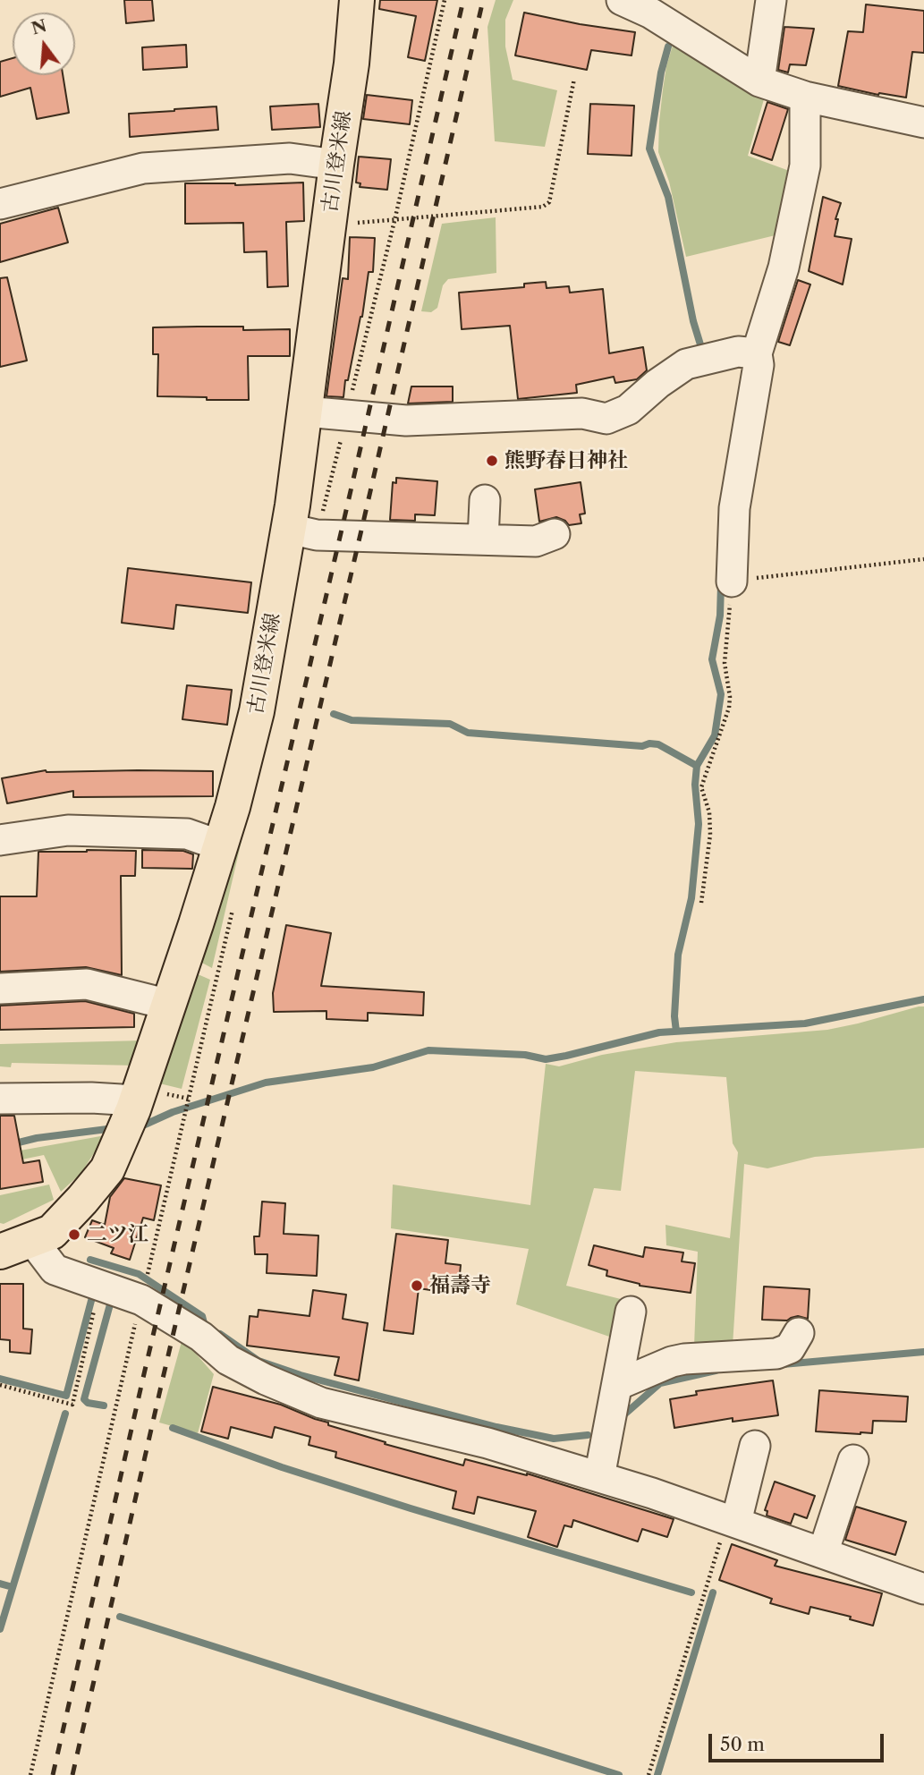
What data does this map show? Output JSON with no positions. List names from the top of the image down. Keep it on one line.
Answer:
{"streets":{"main road":["古川登米線"]},"places":["熊野春日神社","二ツ江","福壽寺"],"scale_bar":"50 m","north":"top"}
